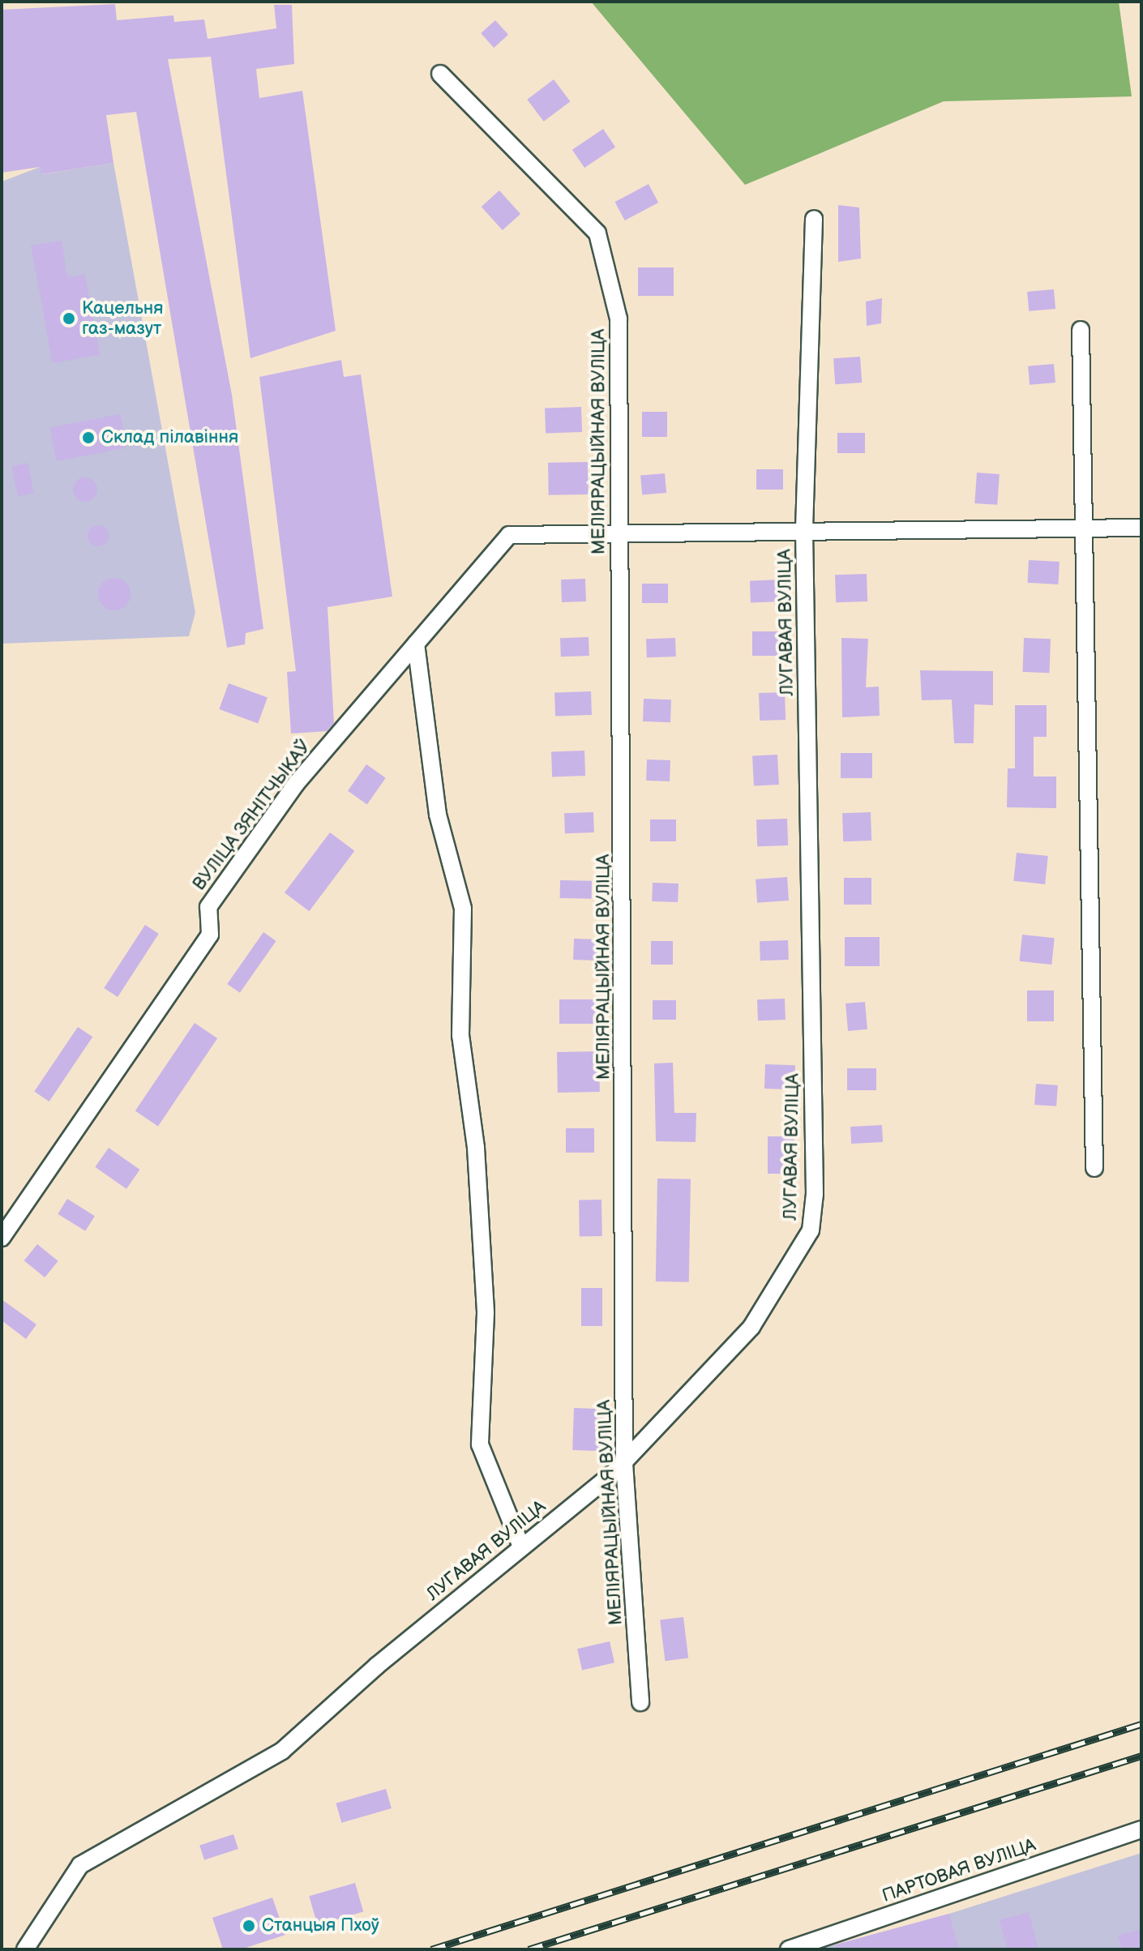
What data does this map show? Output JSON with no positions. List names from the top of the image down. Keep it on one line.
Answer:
{"streets":{"street":["МЕЛІЯРАЦЫЙНАЯ ВУЛІЦА","ЛУГАВАЯ ВУЛІЦА","ВУЛІЦА ЗЯНІТЧЫКАЎ","ПАРТОВАЯ ВУЛІЦА"]},"crossings":[["МЕЛІЯРАЦЫЙНАЯ ВУЛІЦА","ЛУГАВАЯ ВУЛІЦА"],["МЕЛІЯРАЦЫЙНАЯ ВУЛІЦА","ВУЛІЦА ЗЯНІТЧЫКАЎ"]],"places":["Кацельня газ-мазут","Склад пілавіння","Станцыя Пхоў"]}
